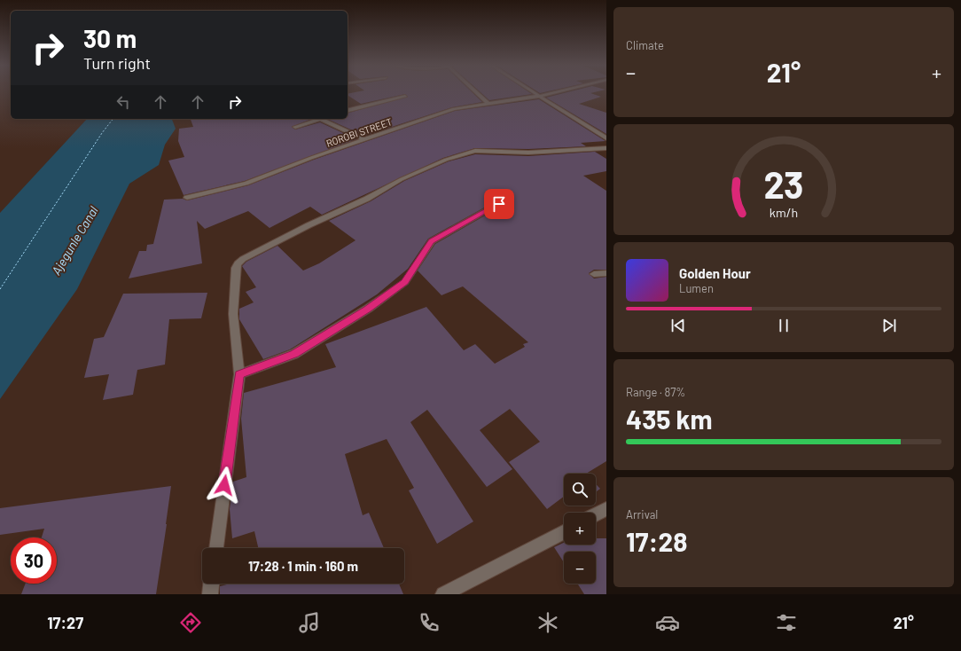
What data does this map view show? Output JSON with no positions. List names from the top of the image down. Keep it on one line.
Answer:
{"streets":{"street":["ROROBI STREET"]},"water":["Ajegunle Canal"],"page":{"tile":["Climate",["Range · 87%","435 km"],["Arrival","17:28"]],"turn":["30 m","Turn right"],"heat":["−","21°","+"],"song":["Golden Hour","Lumen"],"map_buttons":["+","−"],"limit":"30","trip":"17:28 · 1 min · 160 m","tabs":["17:27","21°"],"gauge":["23","km/h"]}}
